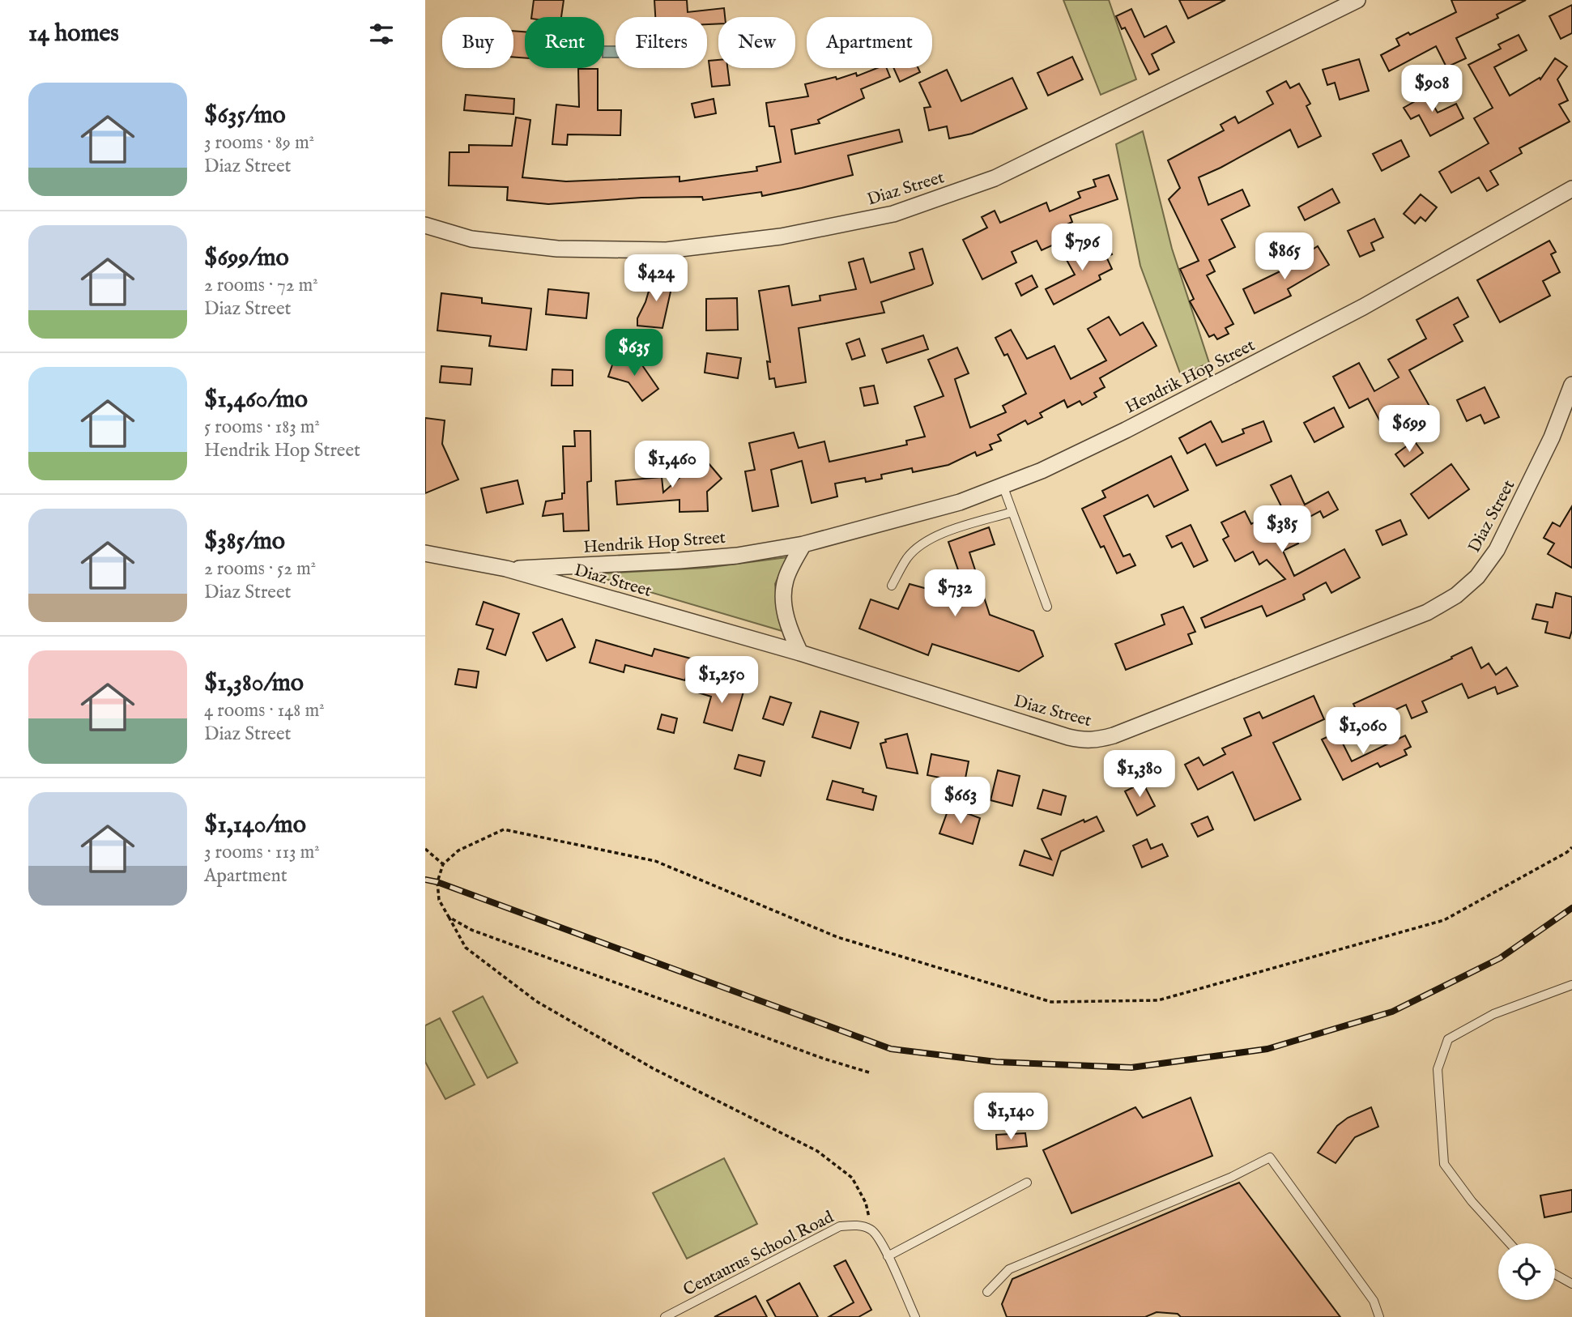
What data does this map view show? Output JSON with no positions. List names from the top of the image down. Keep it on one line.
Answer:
{"streets":{"street":["Diaz Street","Hendrik Hop Street"],"lane":["Centaurus School Road"]},"crossings":[["Diaz Street","Hendrik Hop Street"]],"page":{"heading":"14 homes","chip":["Buy","Rent","Filters","New","Apartment"],"price":["$908","$796","$865","$424","$635","$699","$1,460","$385","$732","$1,250","$1,060","$1,380","$663","$1,140"],"list":[{"name":"$635/mo","note":"3 rooms · 89 m² · Diaz Street"},{"name":"$699/mo","note":"2 rooms · 72 m² · Diaz Street"},{"name":"$1,460/mo","note":"5 rooms · 183 m² · Hendrik Hop Street"},{"name":"$385/mo","note":"2 rooms · 52 m² · Diaz Street"},{"name":"$1,380/mo","note":"4 rooms · 148 m² · Diaz Street"},{"name":"$1,140/mo","note":"3 rooms · 113 m² · Apartment"}]}}
